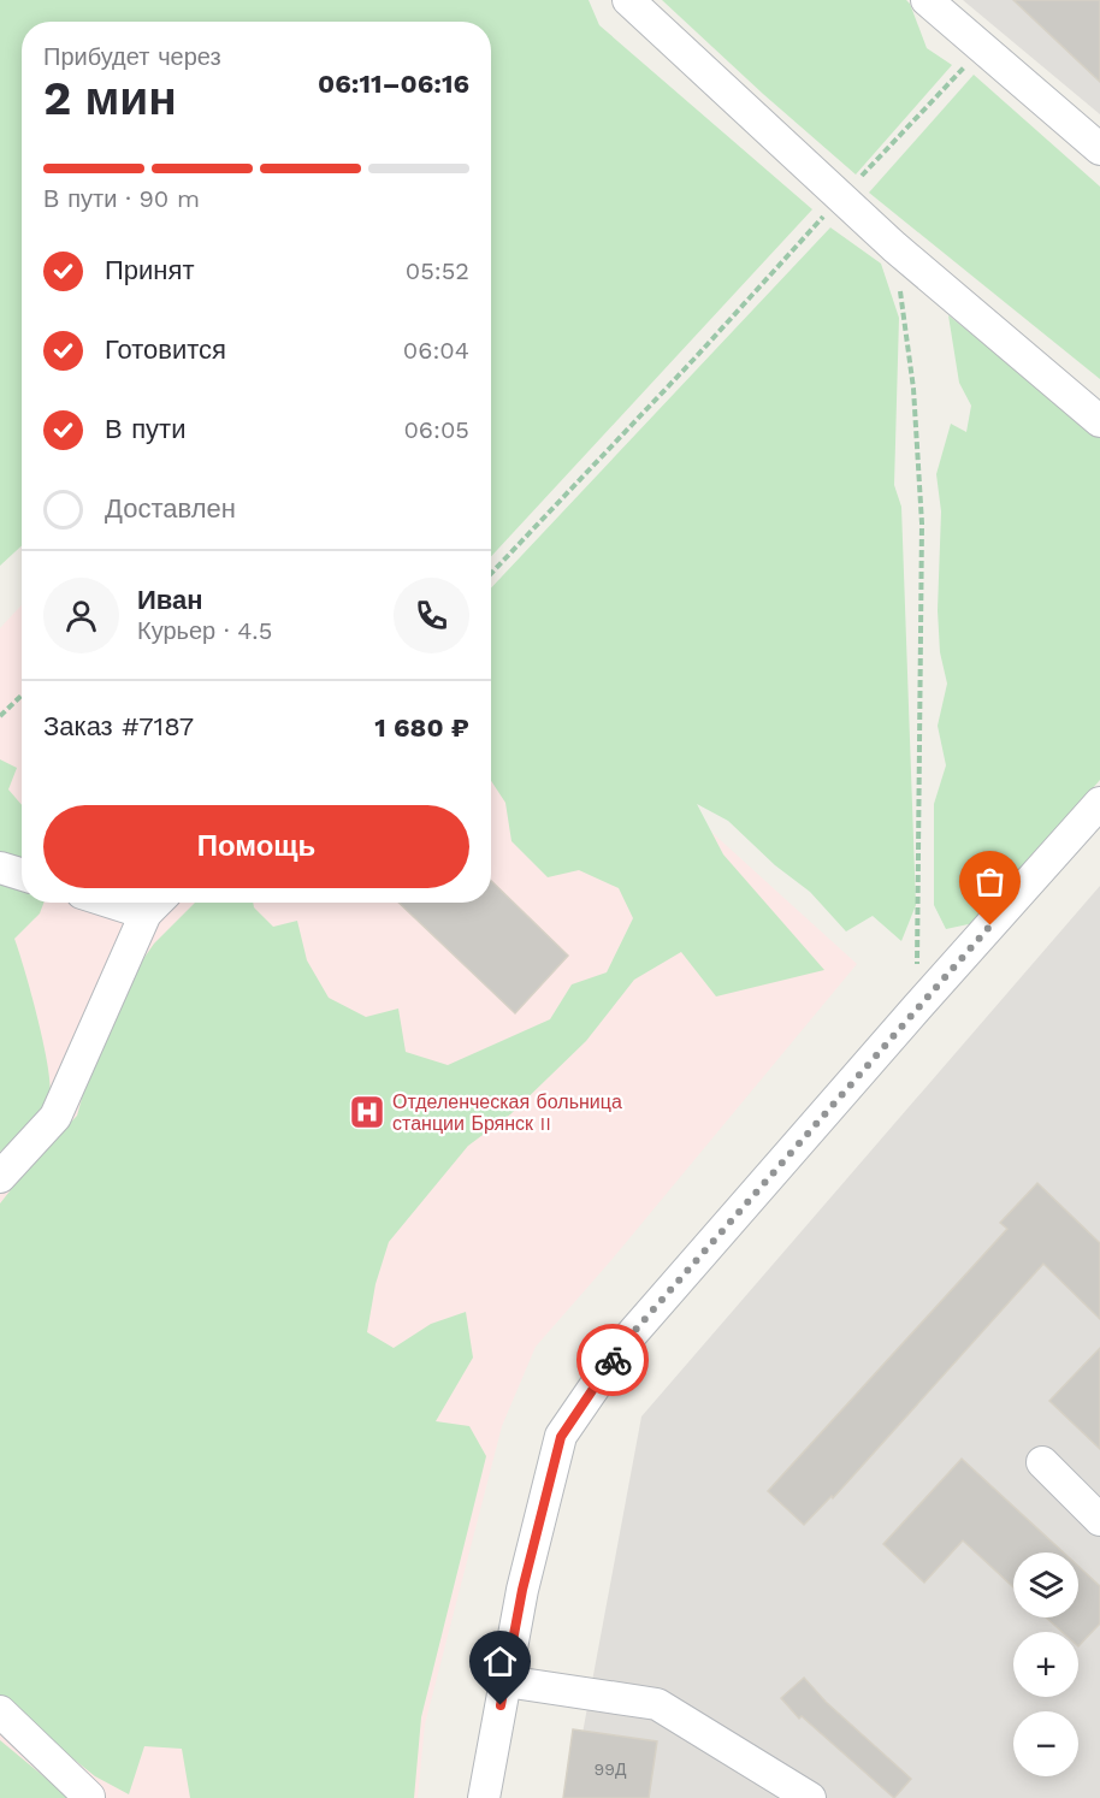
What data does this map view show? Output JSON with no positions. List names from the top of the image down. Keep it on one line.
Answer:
{"places":{"hospital":["Отделенческая больница станции Брянск II"]},"house_numbers":["99Д"],"page":{"heading":["2 мин","Прибудет через","06:11–06:16"],"panel":["Иван","Курьер · 4.5","Заказ #7187","1 680 ₽"],"bar":"В пути · 90 m","list":[["Принят","05:52"],["Готовится","06:04"],["В пути","06:05"],"Доставлен"],"buttons":"Помощь","map_buttons":["+","−"]}}
